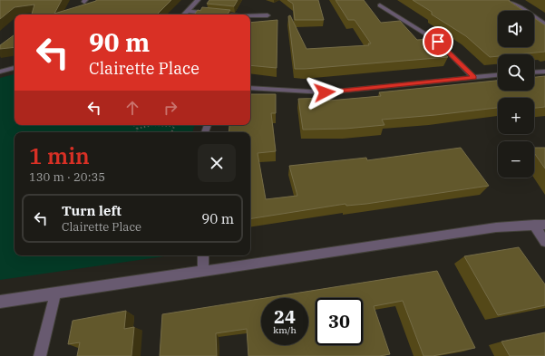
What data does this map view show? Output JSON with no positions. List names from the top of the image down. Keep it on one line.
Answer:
{"page":{"map_buttons":["+","−"],"turn":["90 m","Clairette Place"],"heading":["1 min","130 m · 20:35"],"list":[{"name":"Turn left","note":"Clairette Place","value":"90 m"}],"speed":"24 km/h","limit":"30"}}
